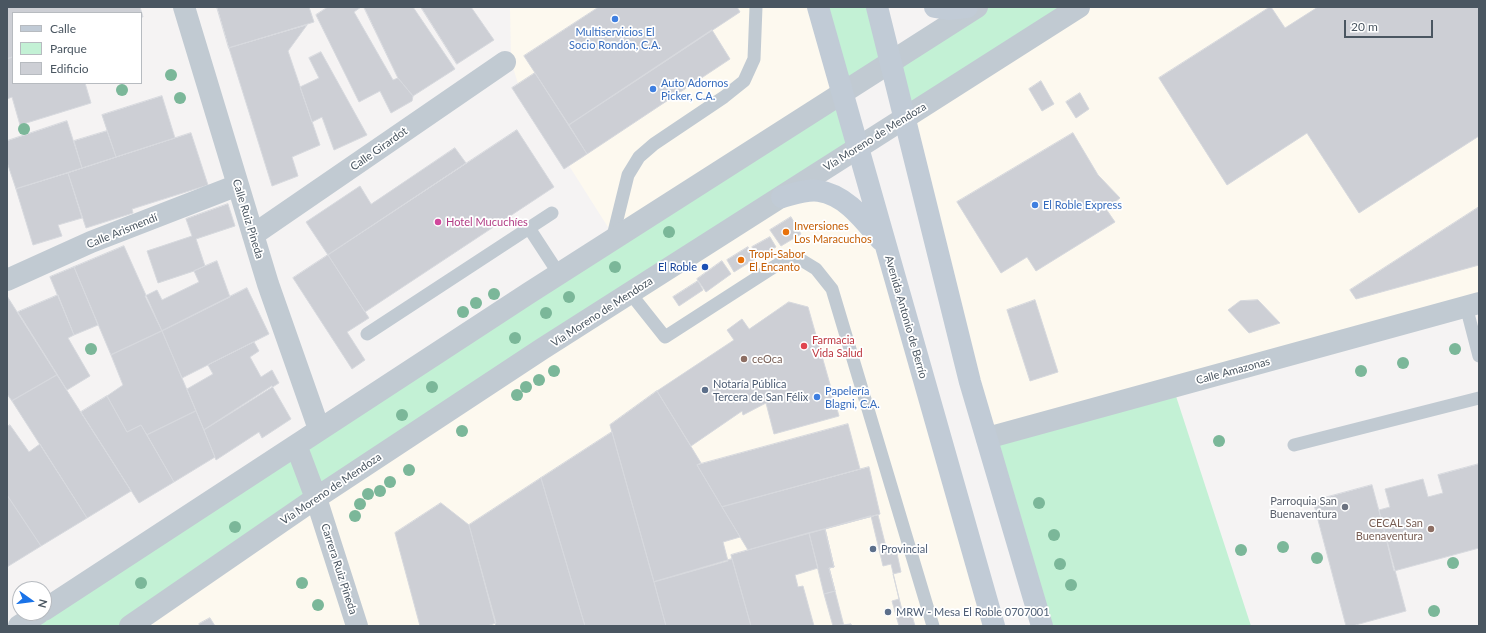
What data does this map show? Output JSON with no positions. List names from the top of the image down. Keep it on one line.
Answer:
{"streets":{"street":["Vía Moreno de Mendoza","Calle Girardot","Calle Ruiz Pineda","Calle Arismendí","Avenida Antonio de Berrío","Calle Amazonas","Carrera Ruiz Pineda"]},"crossings":[["Vía Moreno de Mendoza","Avenida Antonio de Berrío"],["Vía Moreno de Mendoza","Carrera Ruiz Pineda"],["Calle Girardot","Calle Ruiz Pineda"],["Calle Ruiz Pineda","Calle Arismendí"]],"places":["Multiservicios El Socio Rondón, C.A.","Auto Adornos Picker, C.A.","El Roble Express","Hotel Mucuchíes","Inversiones Los Maracuchos","Tropi-Sabor El Encanto","El Roble","Farmacia Vida Salud","ceOca","Notaría Pública Tercera de San Félix","Papelería Blagni, C.A.","Parroquia San Buenaventura","CECAL San Buenaventura","Provincial","MRW - Mesa El Roble 0707001"],"legend":["Calle","Parque","Edificio"],"scale_bar":"20 m","north":"right"}
